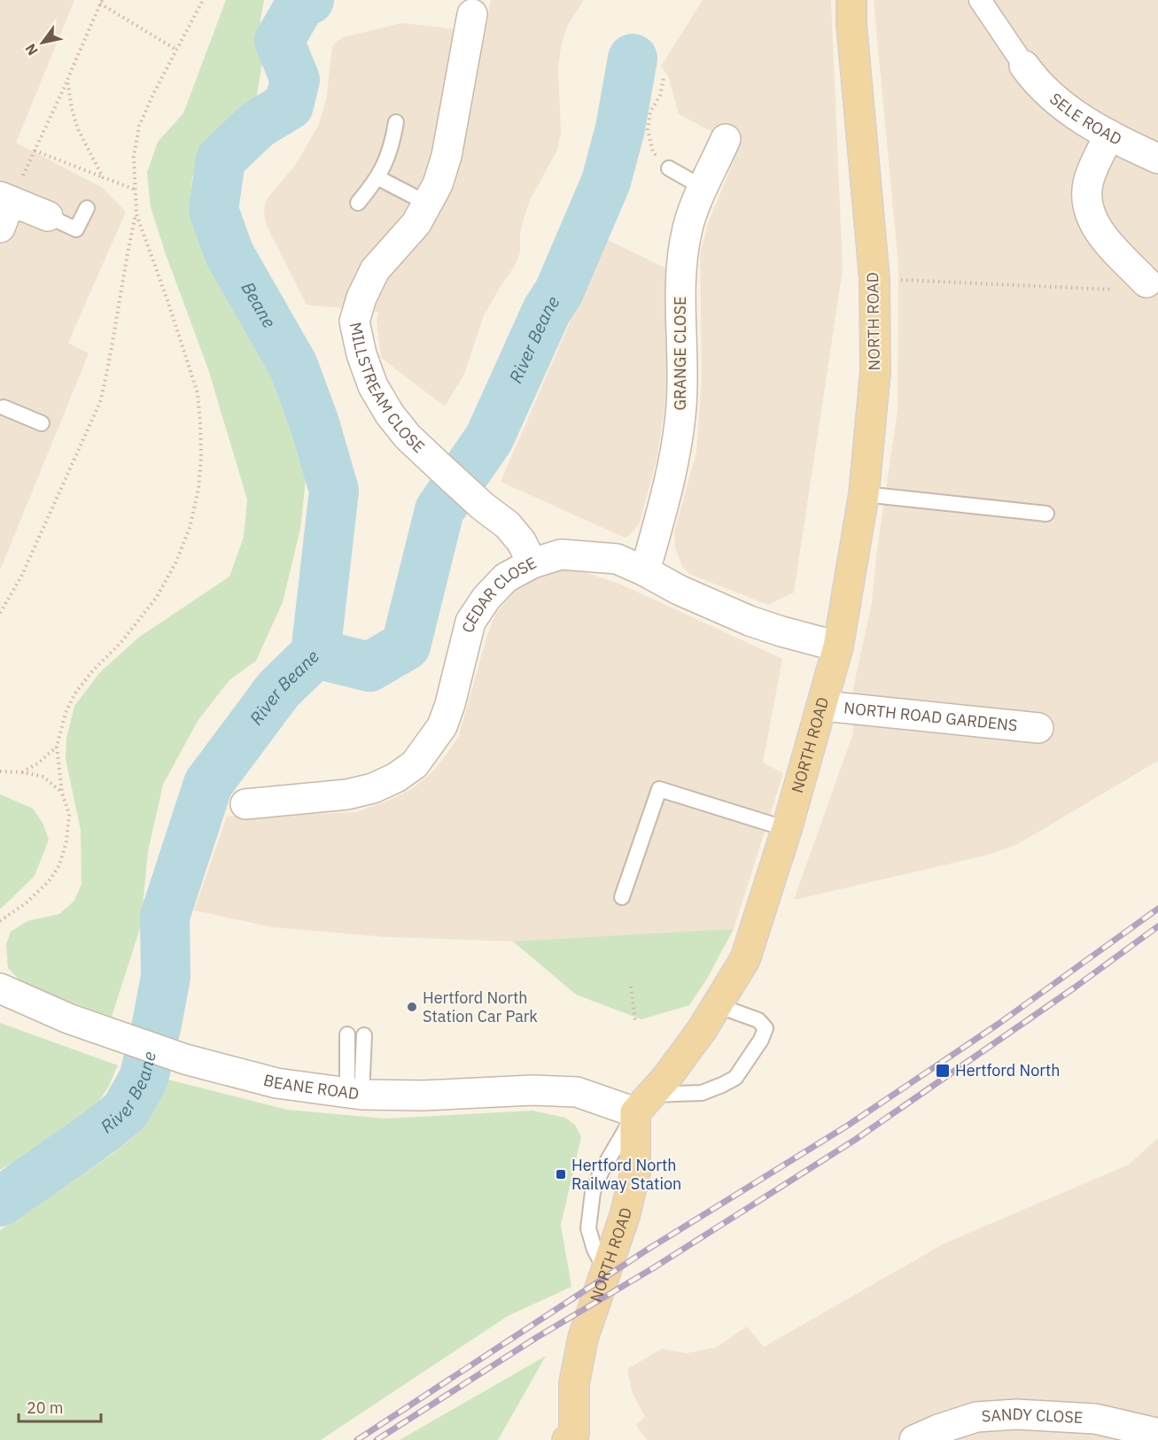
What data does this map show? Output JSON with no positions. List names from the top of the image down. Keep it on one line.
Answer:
{"streets":{"main road":["NORTH ROAD"],"street":["SELE ROAD","GRANGE CLOSE","MILLSTREAM CLOSE","CEDAR CLOSE","NORTH ROAD GARDENS","BEANE ROAD","SANDY CLOSE"]},"crossings":[["NORTH ROAD","CEDAR CLOSE"],["NORTH ROAD","NORTH ROAD GARDENS"],["NORTH ROAD","BEANE ROAD"],["GRANGE CLOSE","CEDAR CLOSE"],["MILLSTREAM CLOSE","CEDAR CLOSE"]],"water":["Beane","River Beane"],"places":{"other":["Hertford North Station Car Park"],"transit":["Hertford North","Hertford North Railway Station"]},"scale_bar":"20 m","north":"bottom left"}
